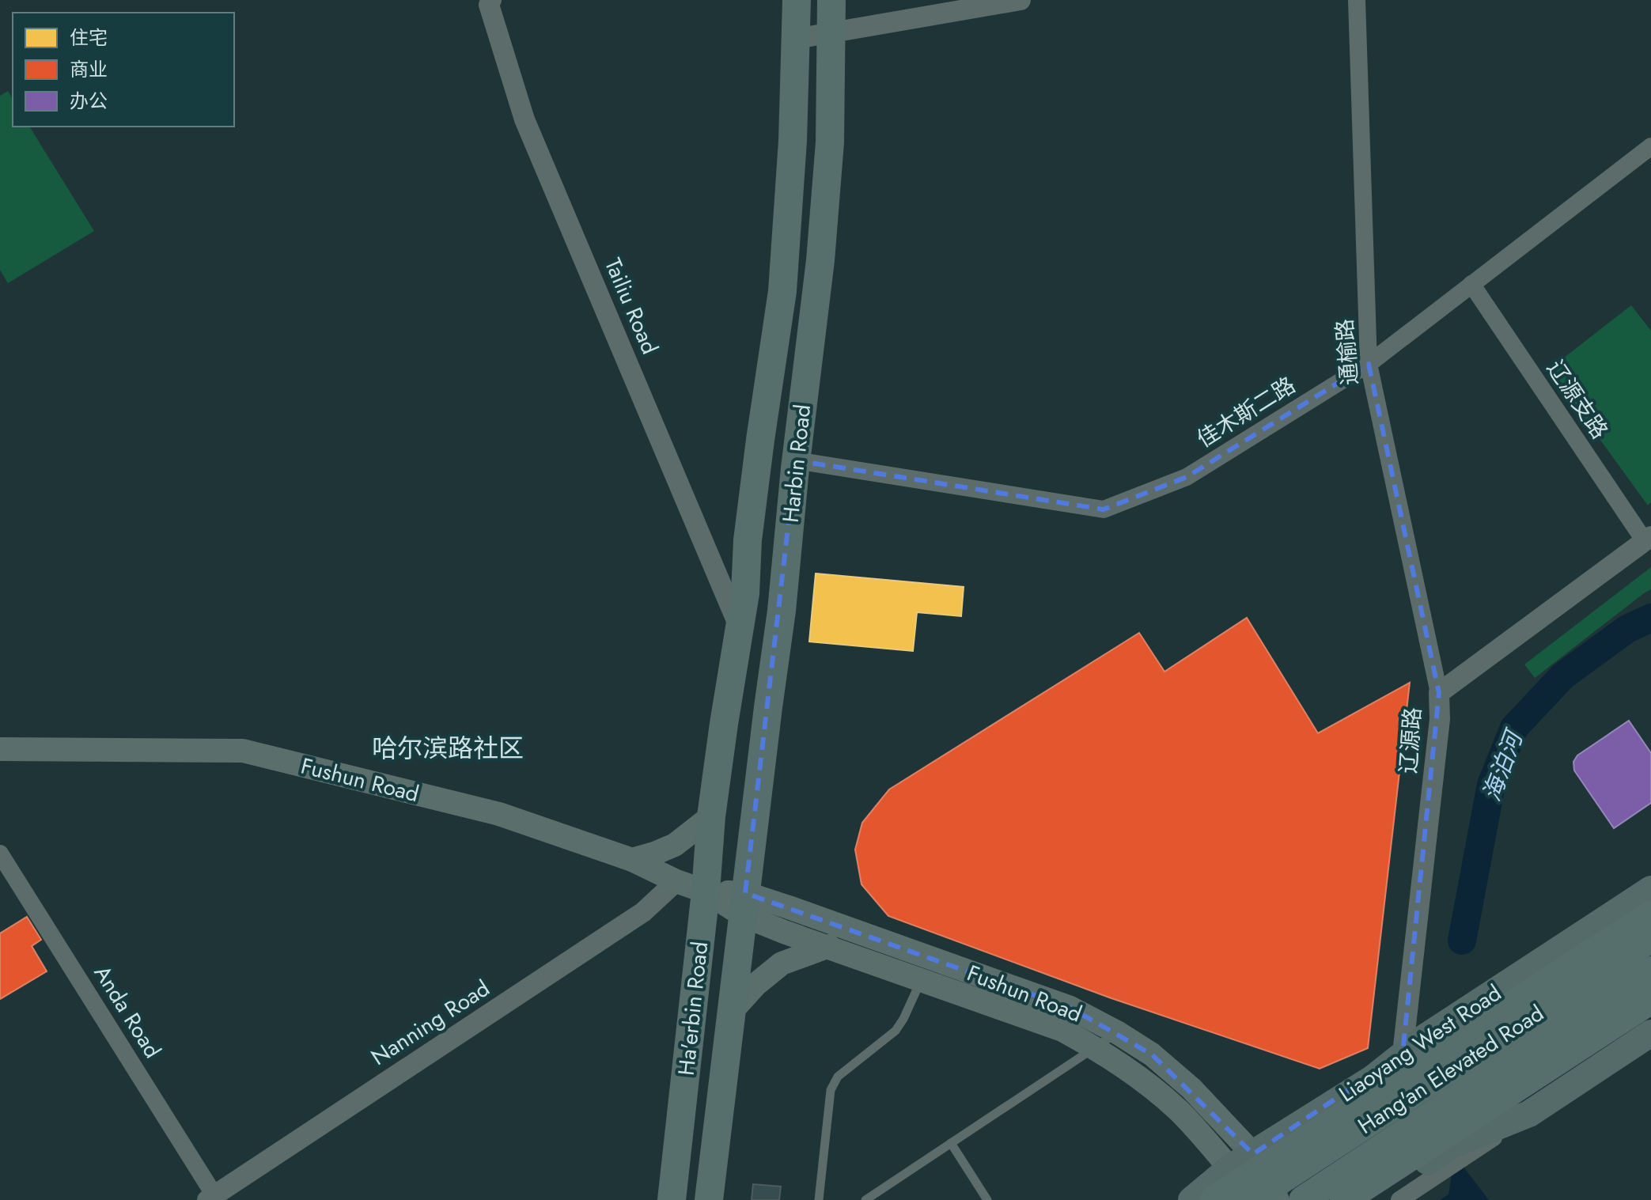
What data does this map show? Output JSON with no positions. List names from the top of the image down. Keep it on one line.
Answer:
{"streets":{"highway":["Harbin Road","Ha'erbin Road","Hang'an Elevated Road"],"main road":["Fushun Road","Liaoyang West Road"],"street":["Tailiu Road","通榆路","辽源支路","佳木斯二路","辽源路","Anda Road","Nanning Road"]},"crossings":[["Tailiu Road","Harbin Road"],["通榆路","佳木斯二路"],["通榆路","辽源路"],["辽源支路","佳木斯二路"],["辽源支路","辽源路"],["佳木斯二路","Harbin Road"],["Harbin Road","Fushun Road"],["Harbin Road","Ha'erbin Road"],["辽源路","Liaoyang West Road"],["Fushun Road","Ha'erbin Road"],["Fushun Road","Nanning Road"],["Fushun Road","Liaoyang West Road"],["Anda Road","Nanning Road"]],"districts":["哈尔滨路社区"],"water":["海泊河"],"legend":["住宅","商业","办公"]}
